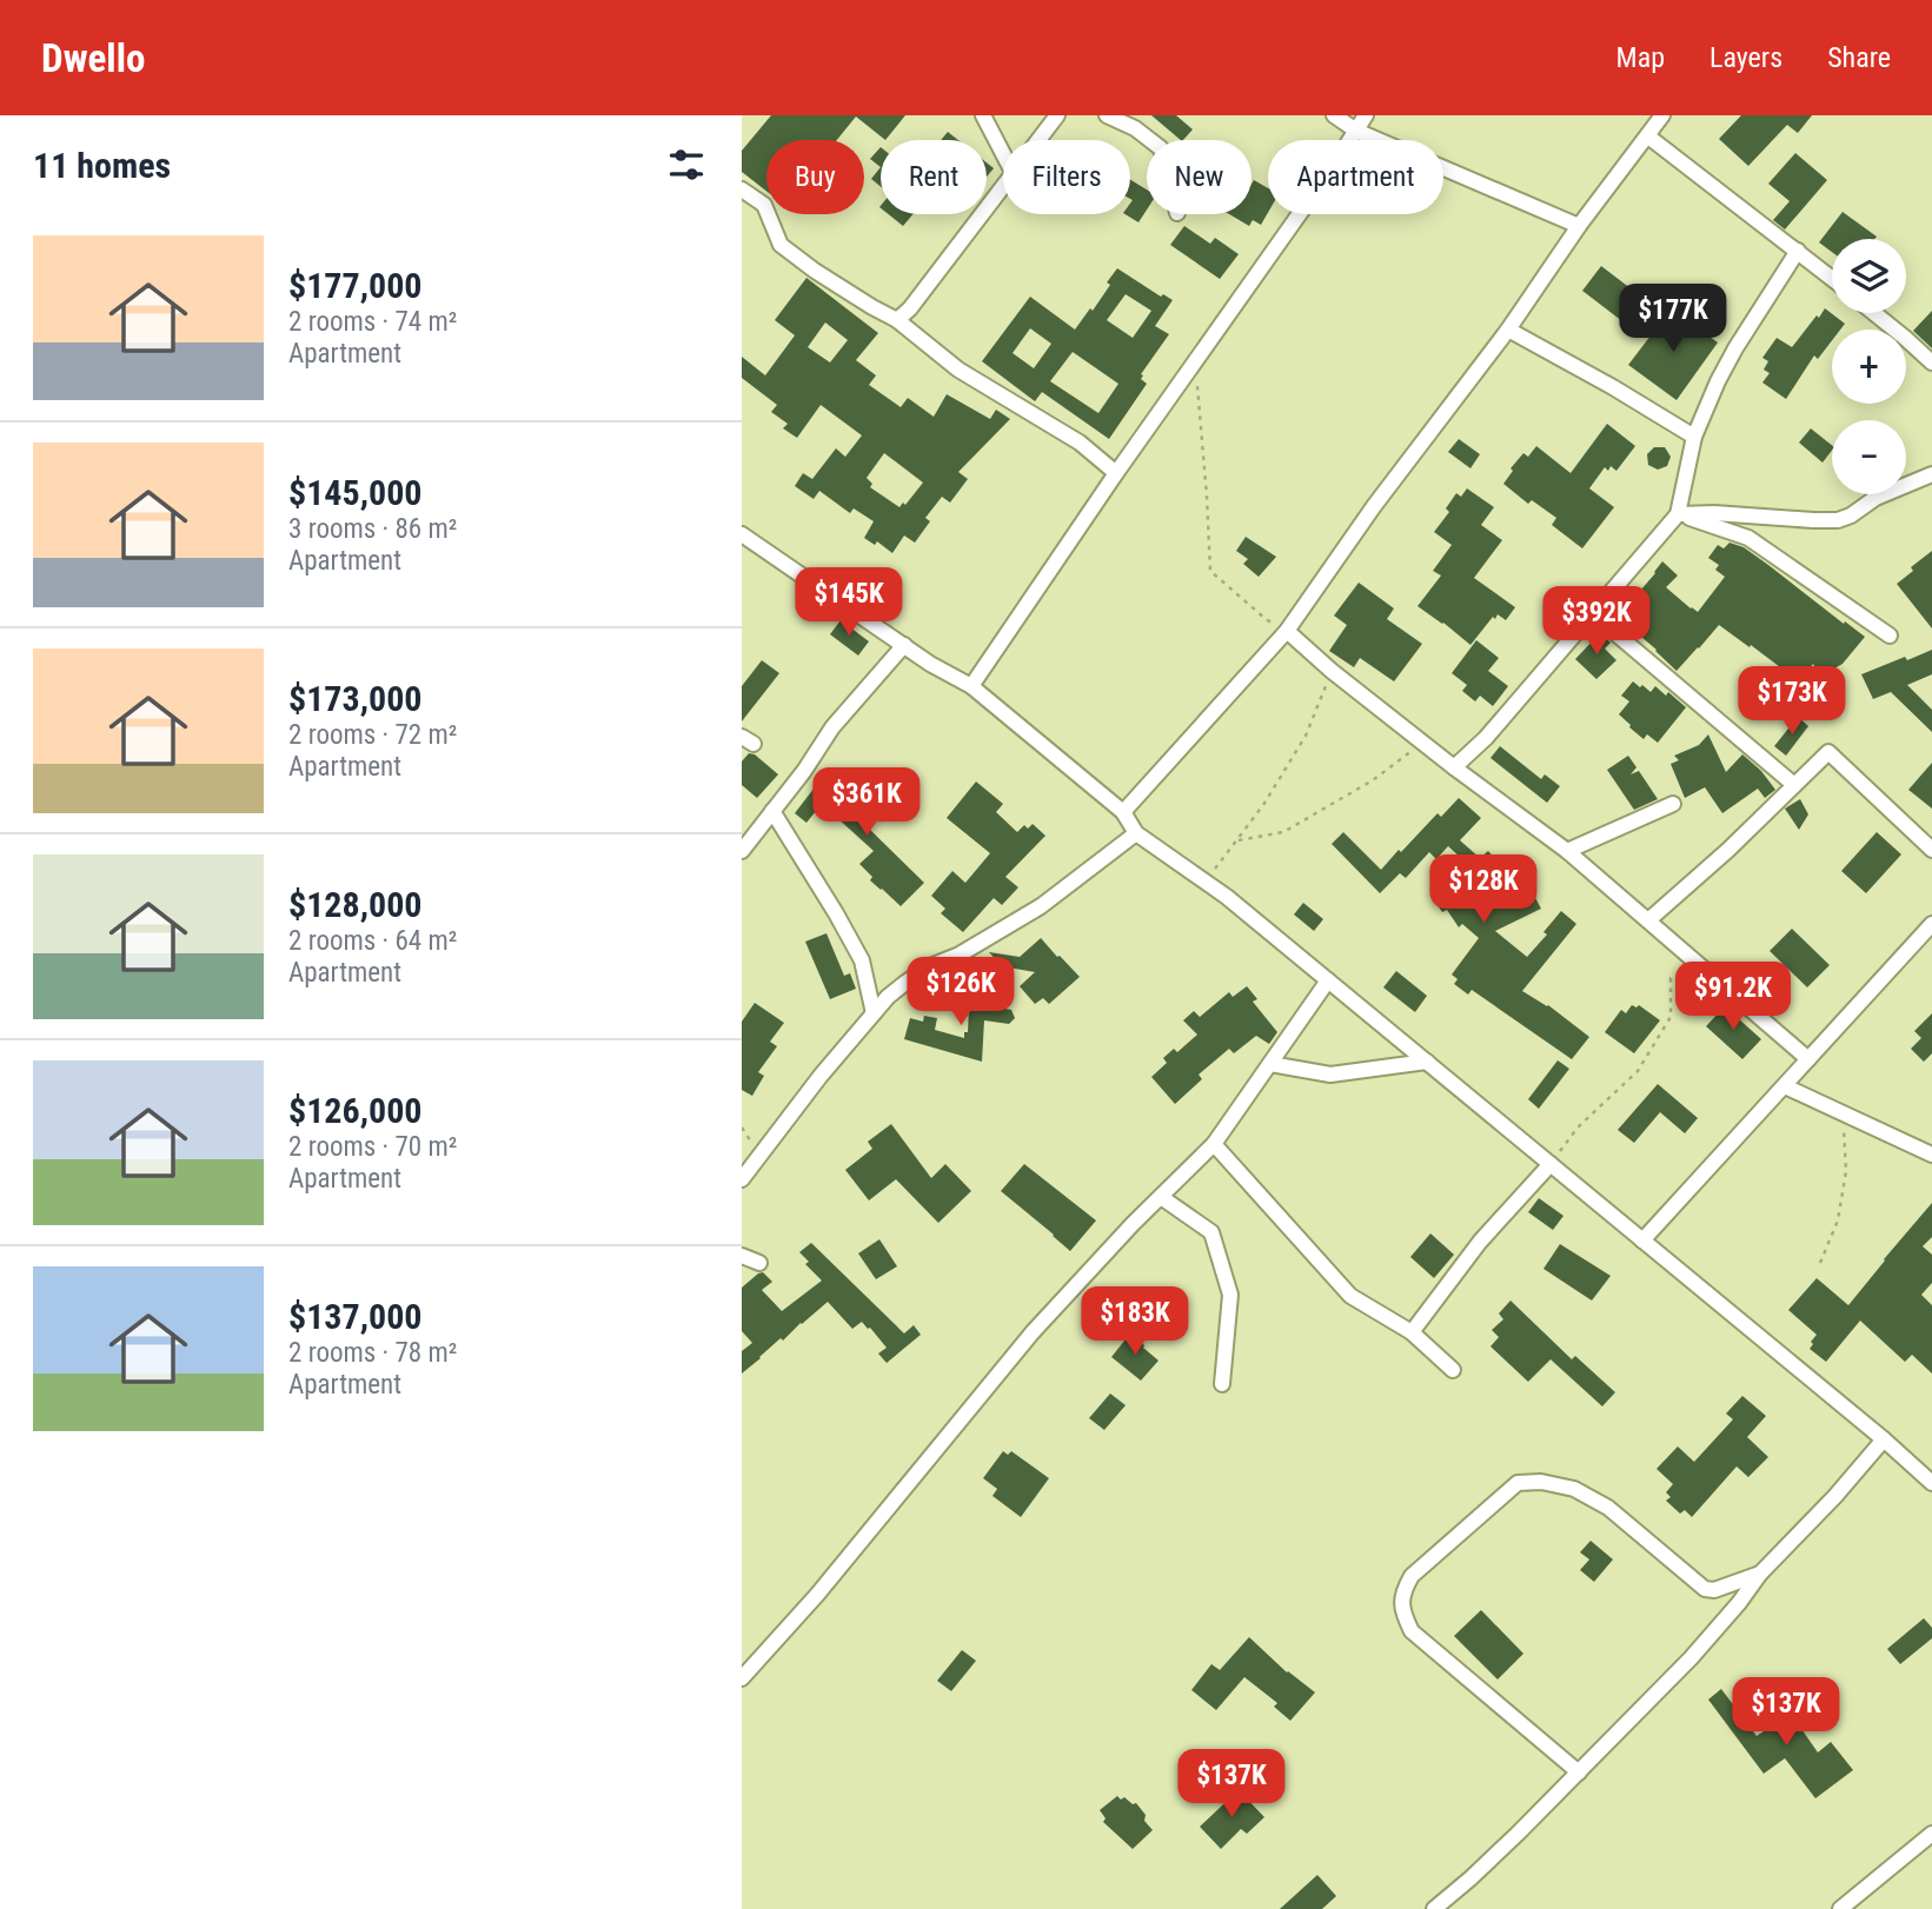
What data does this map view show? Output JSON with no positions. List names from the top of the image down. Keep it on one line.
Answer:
{"page":{"header":"Dwello","nav":["Map","Layers","Share"],"heading":"11 homes","chip":["Buy","Rent","Filters","New","Apartment"],"list":[{"name":"$177,000","note":"2 rooms · 74 m² · Apartment"},{"name":"$145,000","note":"3 rooms · 86 m² · Apartment"},{"name":"$173,000","note":"2 rooms · 72 m² · Apartment"},{"name":"$128,000","note":"2 rooms · 64 m² · Apartment"},{"name":"$126,000","note":"2 rooms · 70 m² · Apartment"},{"name":"$137,000","note":"2 rooms · 78 m² · Apartment"}],"map_buttons":["+","−"],"price":["$177K","$145K","$392K","$173K","$361K","$128K","$126K","$91.2K","$183K","$137K","$137K"]}}
